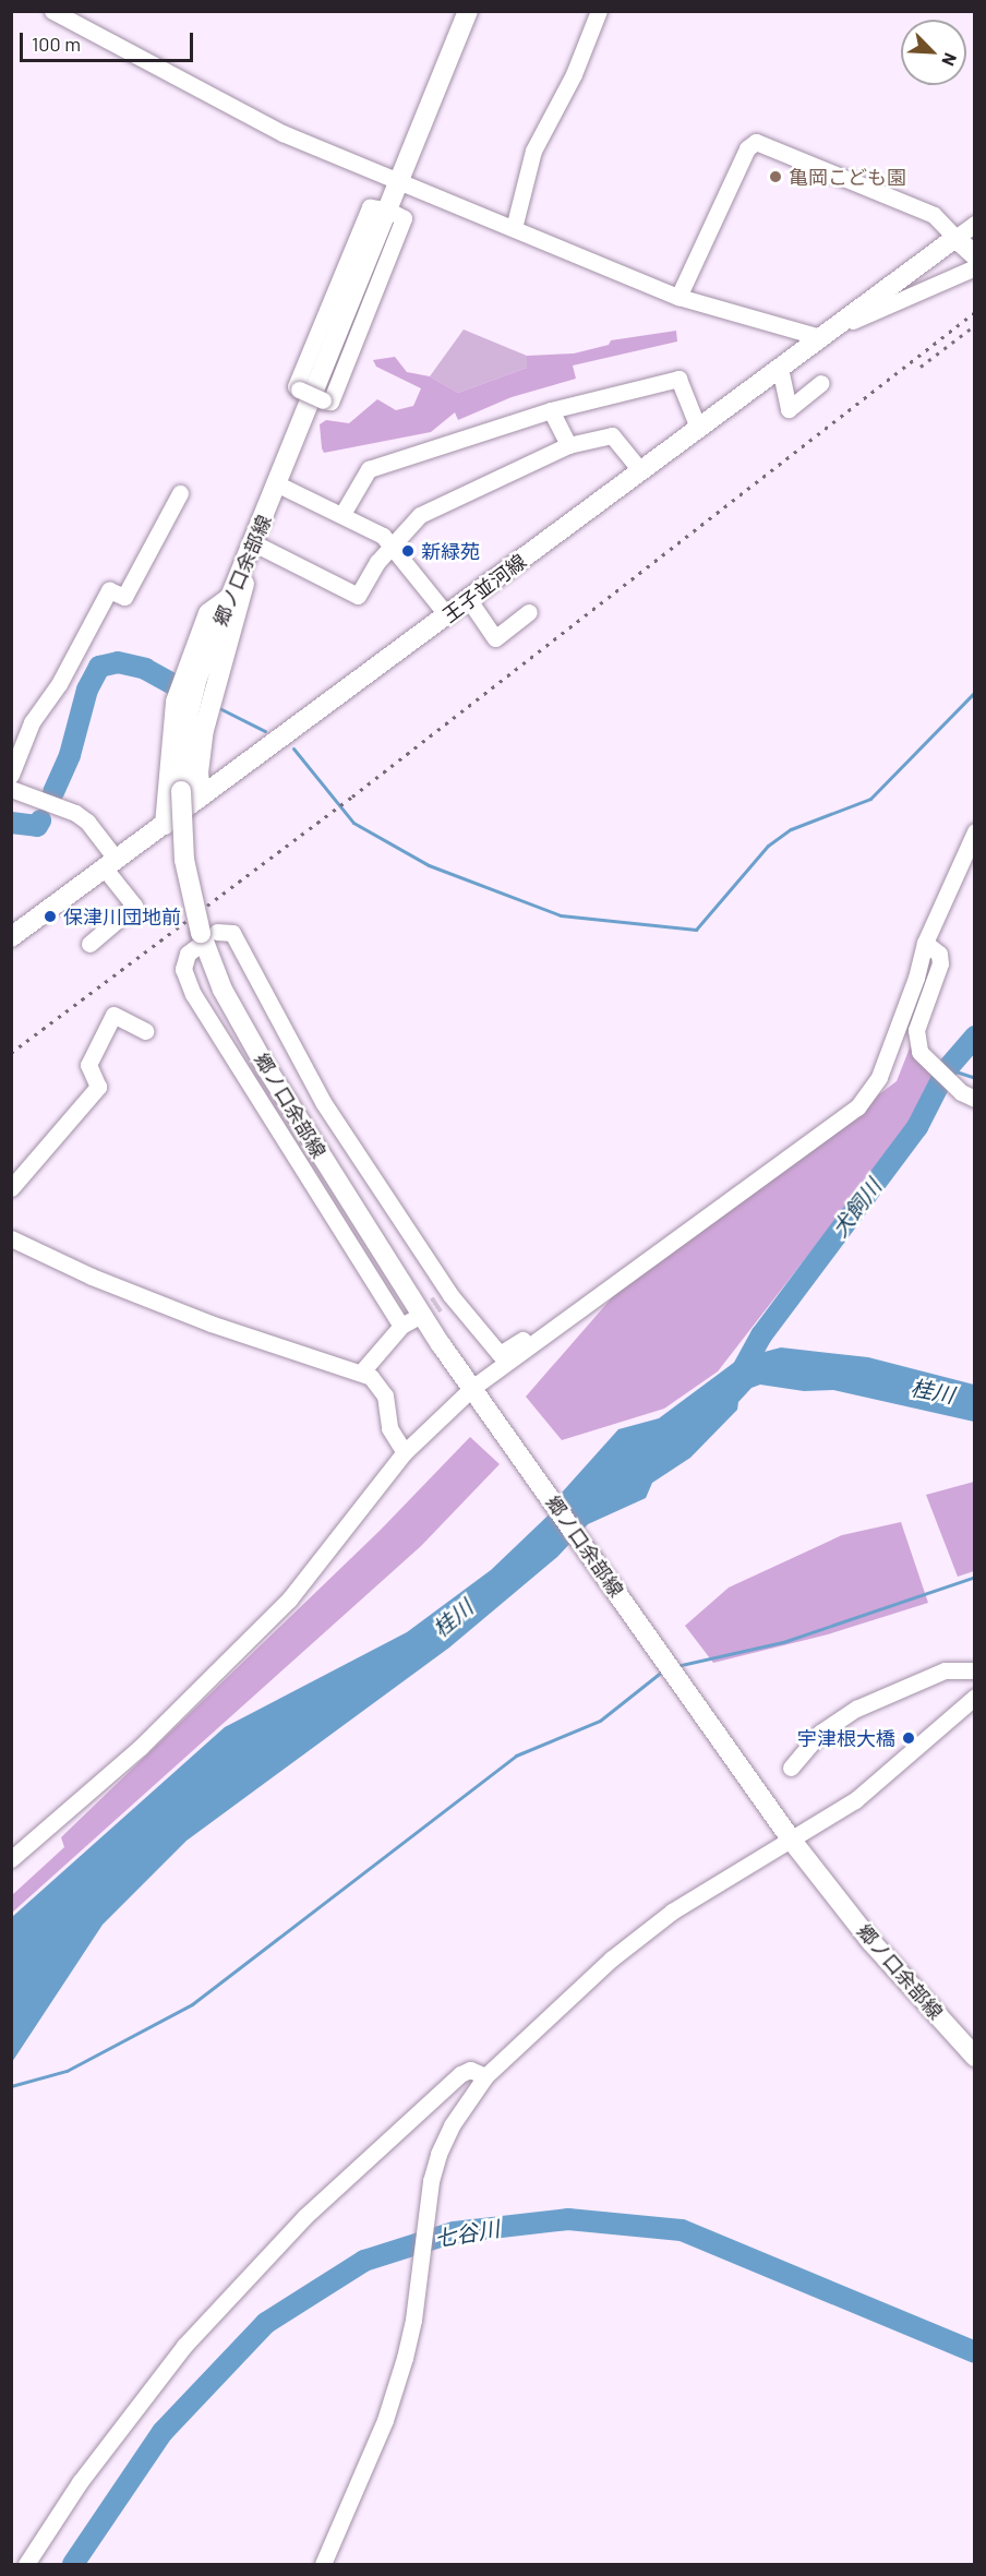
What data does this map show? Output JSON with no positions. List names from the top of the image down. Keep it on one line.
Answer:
{"streets":{"main road":["郷ノ口余部線","王子並河線"]},"water":["犬飼川","桂川","七谷川"],"places":["亀岡こども園","新緑苑","保津川団地前","宇津根大橋"],"scale_bar":"100 m","north":"bottom right"}
